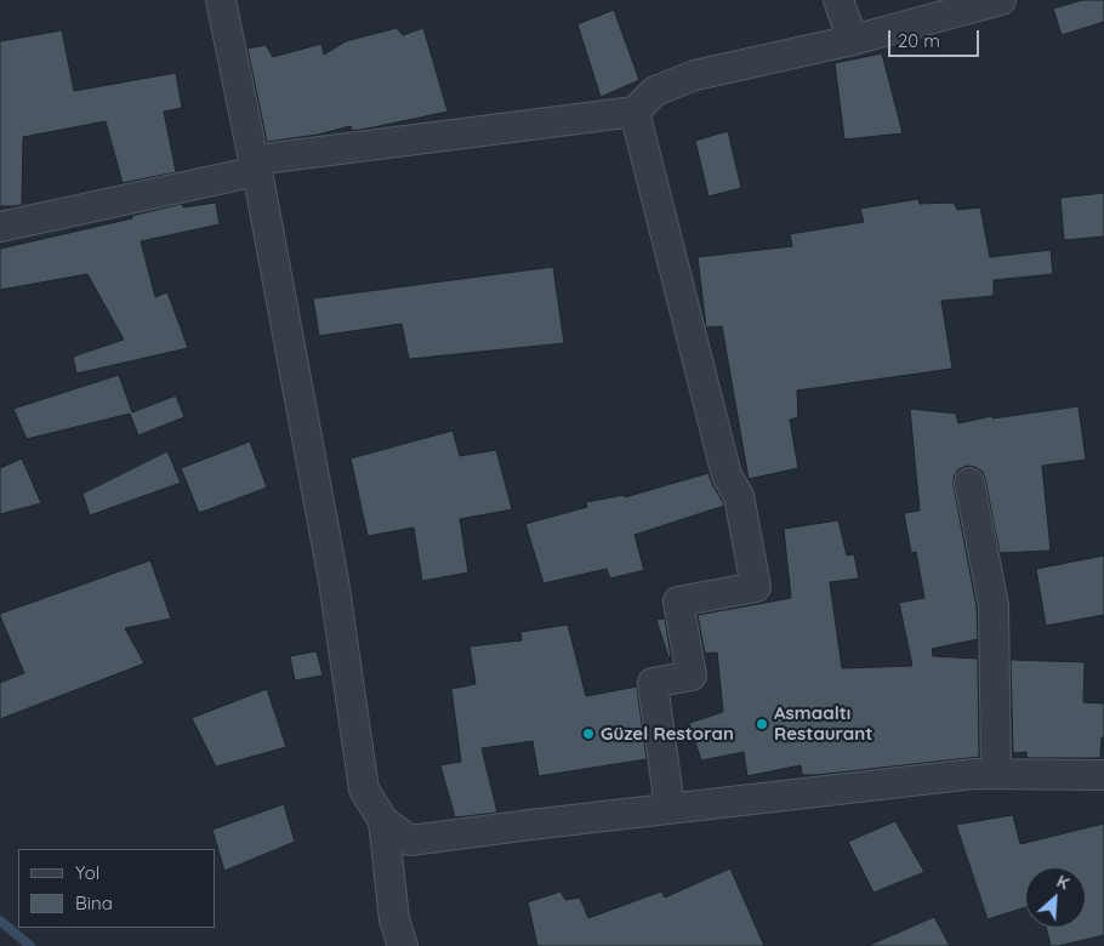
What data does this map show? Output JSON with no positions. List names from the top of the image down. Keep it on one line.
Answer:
{"places":["Asmaaltı Restaurant","Güzel Restoran"],"legend":["Yol","Bina"],"scale_bar":"20 m","north":"top right"}
